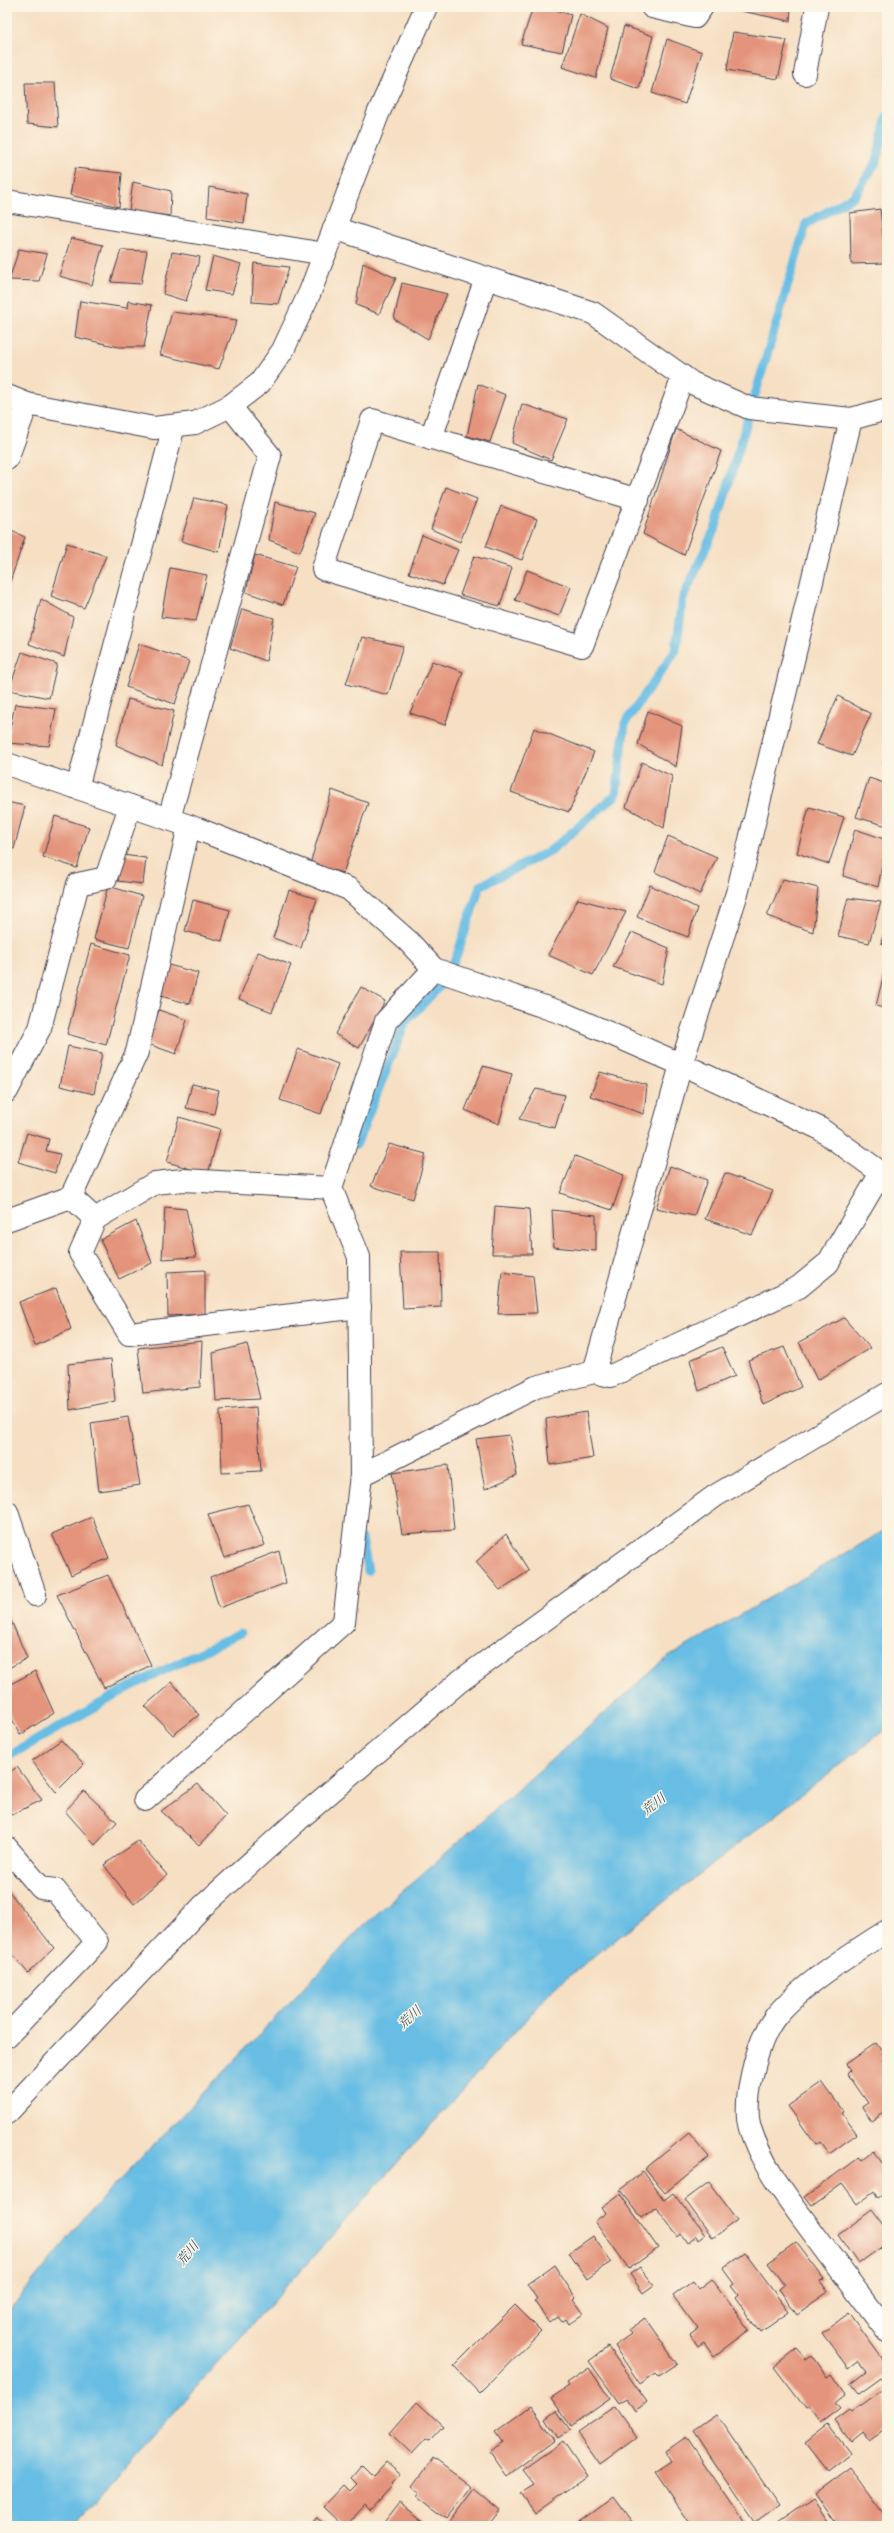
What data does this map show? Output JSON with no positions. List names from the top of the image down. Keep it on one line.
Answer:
{"water":["荒川"]}
